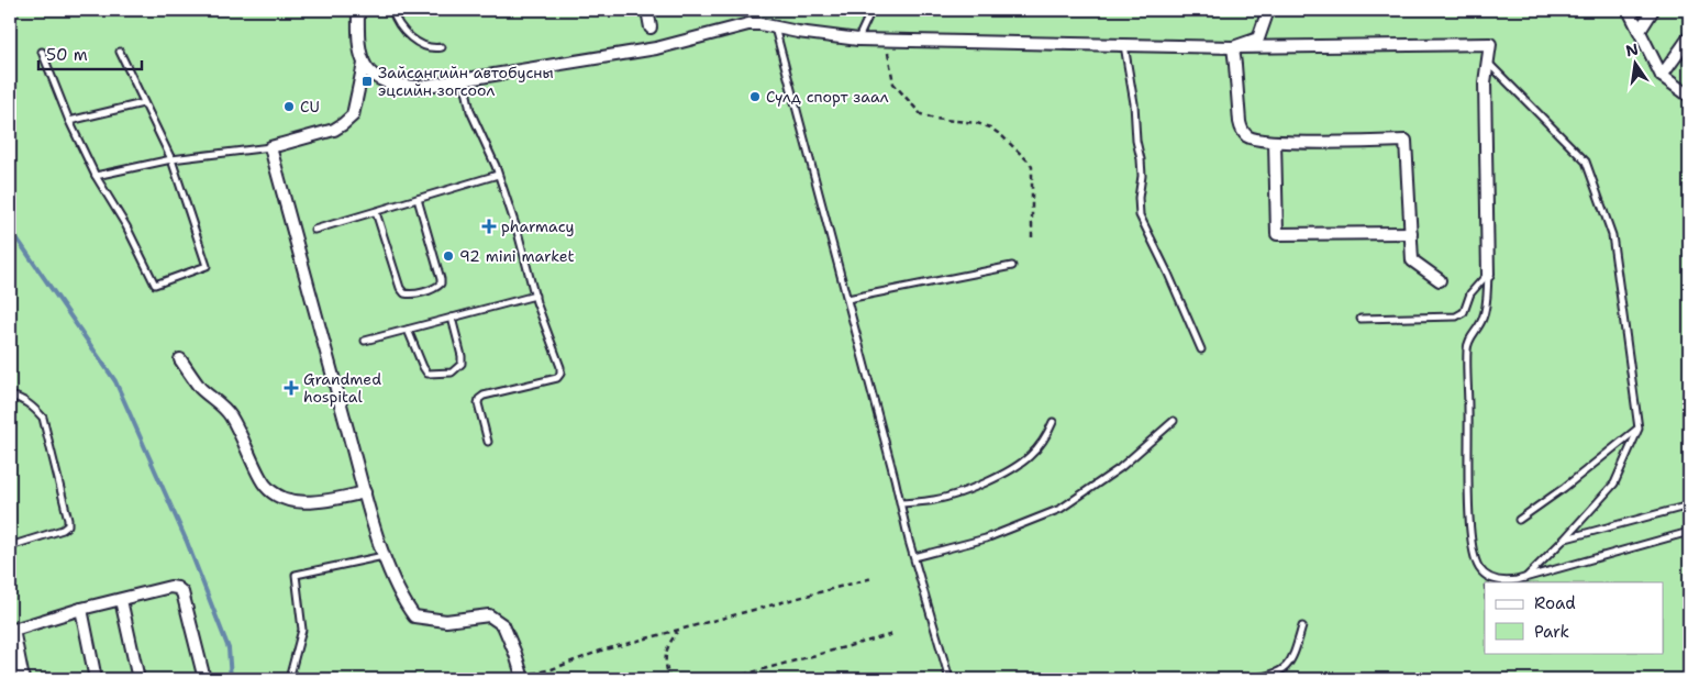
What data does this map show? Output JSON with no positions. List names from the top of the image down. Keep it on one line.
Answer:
{"places":{"transit":["Зайсангийн автобусны эцсийн зогсоол"],"other":["Сүлд спорт заал","CU","92 mini market"],"health":["pharmacy","Grandmed hospital"]},"legend":["Road","Park"],"scale_bar":"50 m","north":"top"}
